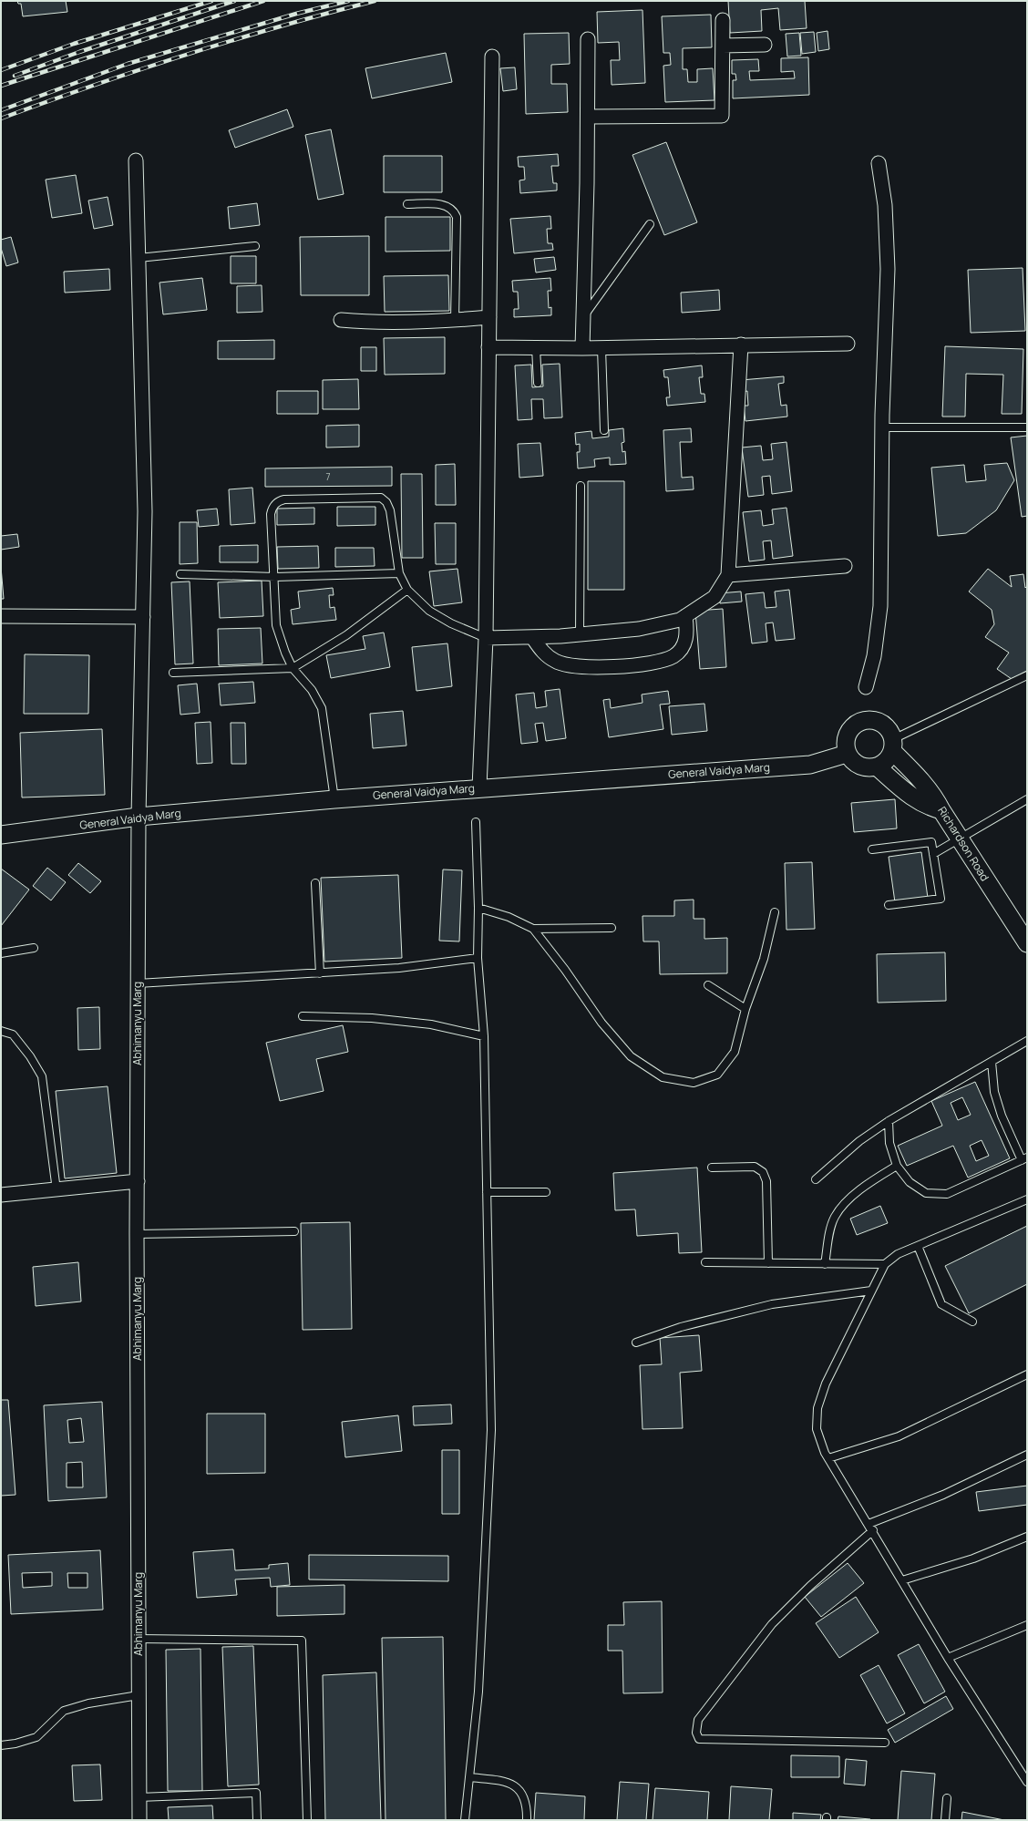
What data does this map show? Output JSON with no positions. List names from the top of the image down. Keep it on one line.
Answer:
{"streets":{"street":["General Vaidya Marg","Richardson Road","Abhimanyu Marg"]},"crossings":[["General Vaidya Marg","Richardson Road"],["General Vaidya Marg","Abhimanyu Marg"]],"house_numbers":["7"]}
